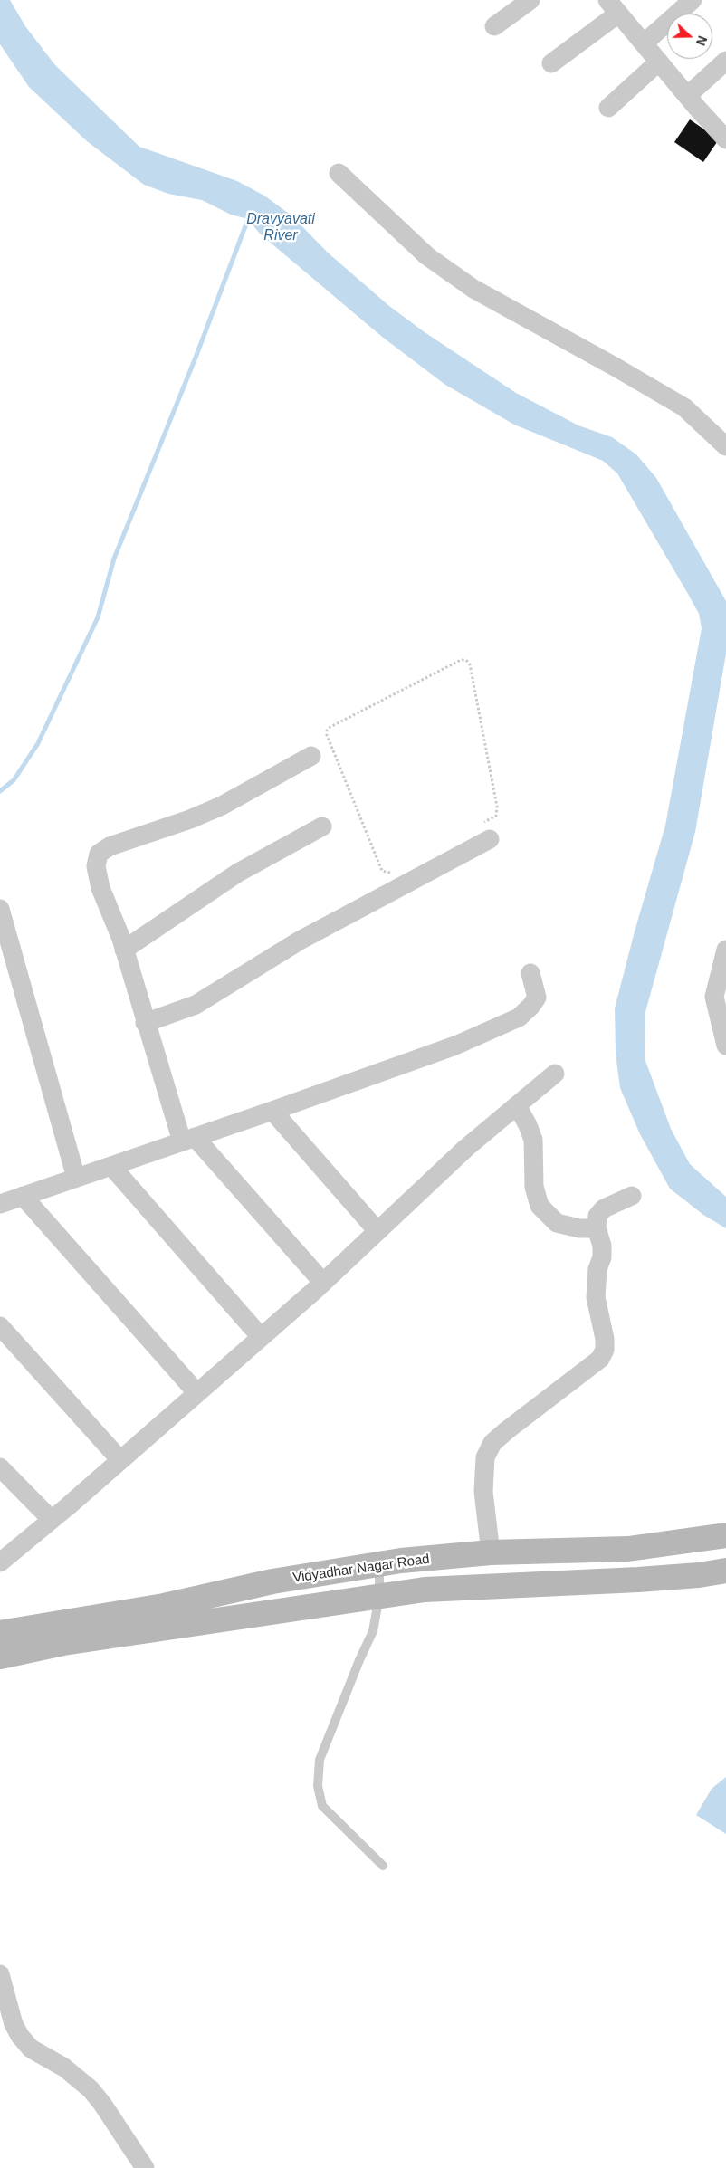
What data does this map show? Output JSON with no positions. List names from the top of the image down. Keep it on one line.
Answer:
{"streets":{"main road":["Vidyadhar Nagar Road"]},"water":["Dravyavati River"],"north":"right"}
